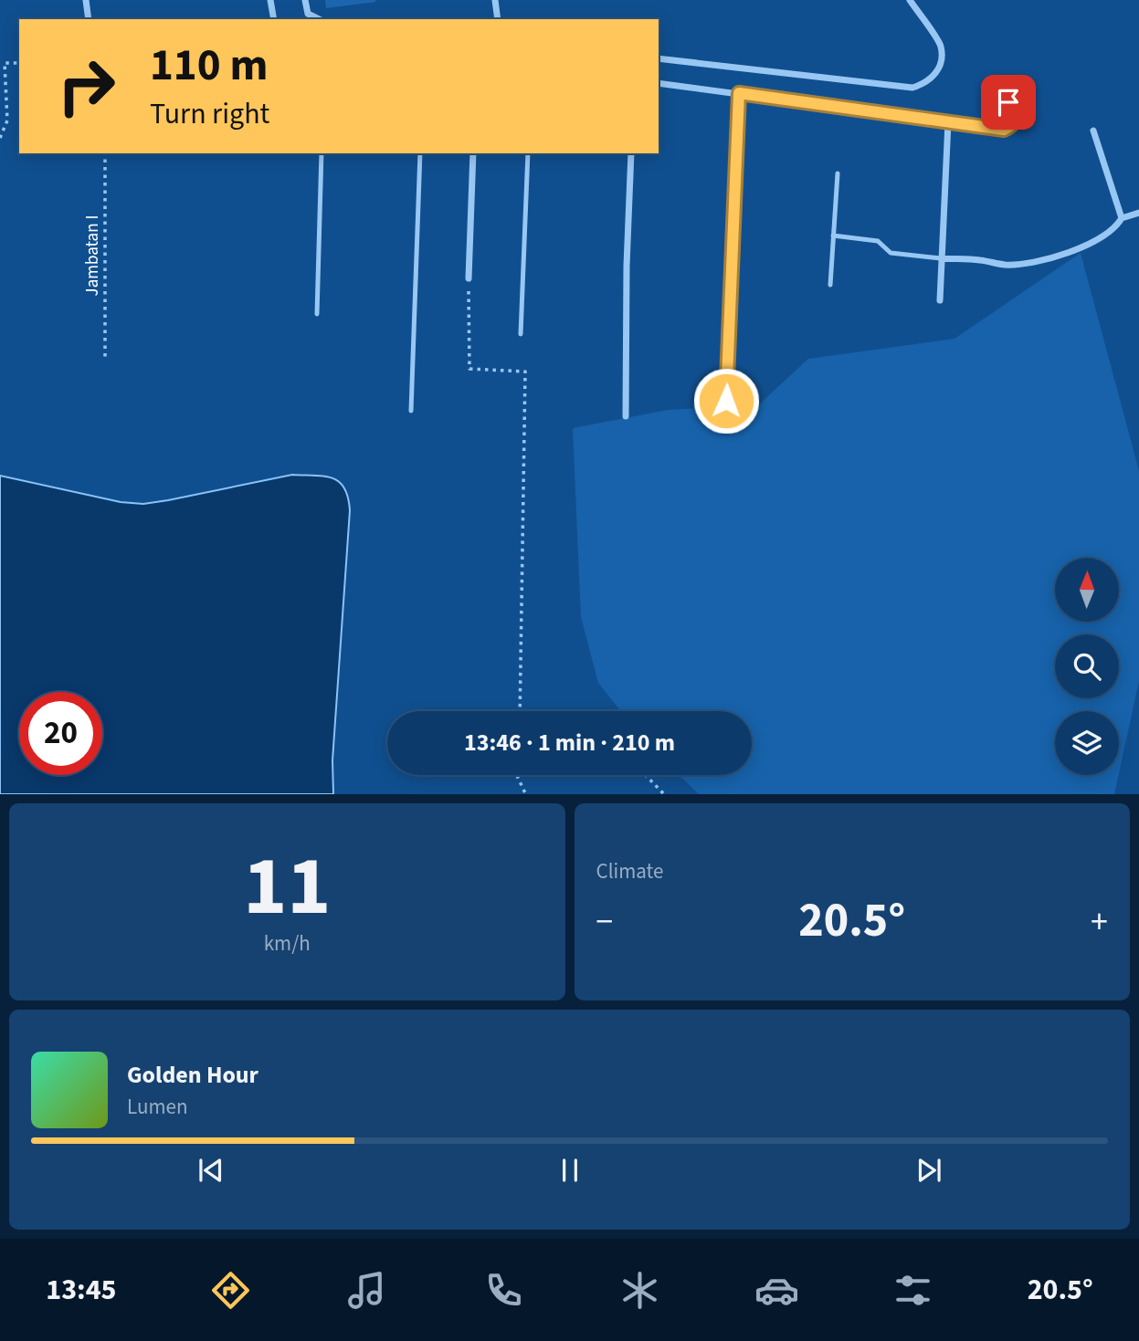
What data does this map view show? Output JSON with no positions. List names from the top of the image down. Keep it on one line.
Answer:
{"streets":{"path":["Jambatan I"]},"north":"top","page":{"turn":["110 m","Turn right"],"limit":"20","trip":"13:46 · 1 min · 210 m","tile":[["11","km/h"],"Climate"],"heat":["−","20.5°","+"],"song":["Golden Hour","Lumen"],"tabs":["13:45","20.5°"]}}
